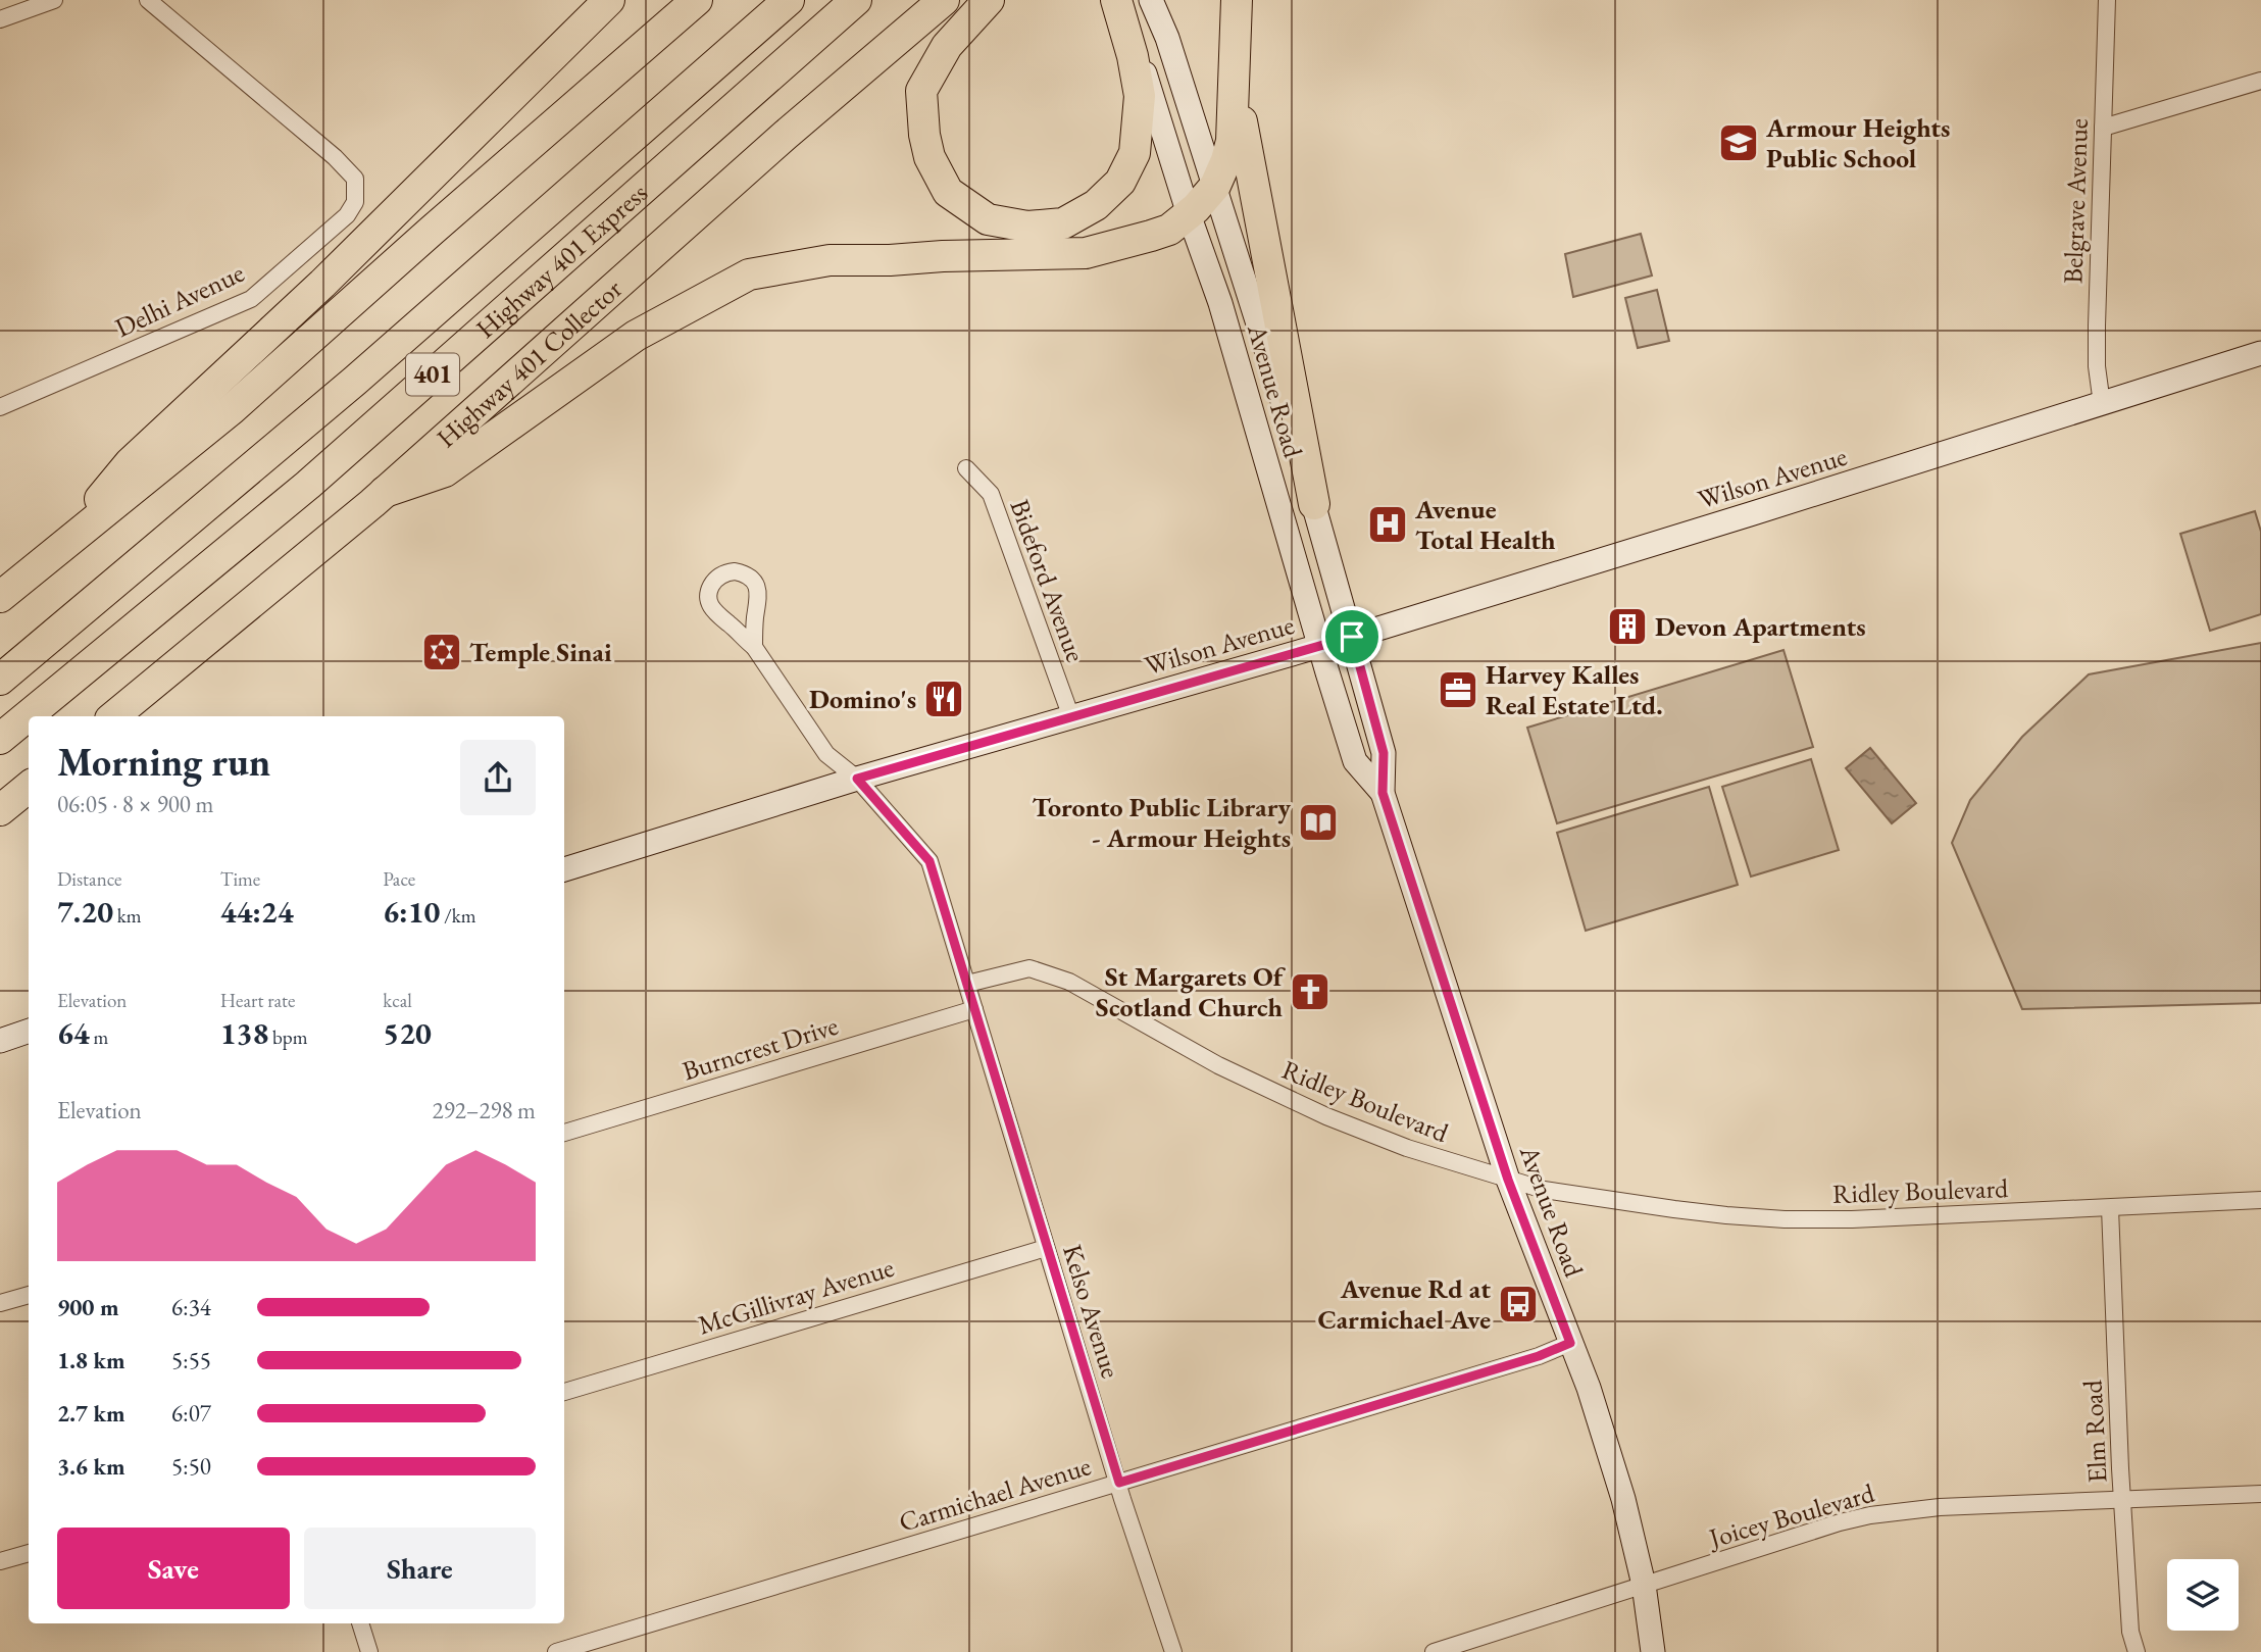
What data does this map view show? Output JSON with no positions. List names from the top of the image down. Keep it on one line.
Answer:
{"streets":{"highway":["Highway 401 Express","Highway 401 Collector","401"],"main road":["Avenue Road","Wilson Avenue"],"street":["Belgrave Avenue","Delhi Avenue","Bideford Avenue","Burncrest Drive","Ridley Boulevard","McGillivray Avenue","Kelso Avenue","Elm Road","Carmichael Avenue","Joicey Boulevard"]},"crossings":[["Belgrave Avenue","Wilson Avenue"],["Avenue Road","Wilson Avenue"],["Avenue Road","Ridley Boulevard"],["Avenue Road","Carmichael Avenue"],["Avenue Road","Joicey Boulevard"],["Wilson Avenue","Bideford Avenue"],["Burncrest Drive","Kelso Avenue"],["Ridley Boulevard","Kelso Avenue"],["Ridley Boulevard","Elm Road"],["McGillivray Avenue","Kelso Avenue"],["Kelso Avenue","Carmichael Avenue"],["Elm Road","Joicey Boulevard"]],"places":{"school or university":["Armour Heights Public School"],"hospital":["Avenue Total Health"],"building":["Devon Apartments"],"synagogue":["Temple Sinai"],"office":["Harvey Kalles Real Estate Ltd."],"restaurant":["Domino's"],"library":["Toronto Public Library - Armour Heights"],"church":["St Margarets Of Scotland Church"],"bus stop":["Avenue Rd at Carmichael Ave"]},"page":{"heading":["Morning run","06:05 · 8 × 900 m"],"stats":[["Distance","7.20 km"],["Time","44:24"],["Pace","6:10 /km"],["Elevation","64 m"],["Heart rate","138 bpm"],["kcal","520"]],"chart":["Elevation","292–298 m"],"list":[{"name":"900 m","note":"6:34"},{"name":"1.8 km","note":"5:55"},{"name":"2.7 km","note":"6:07"},{"name":"3.6 km","note":"5:50"}],"buttons":["Save","Share"]}}
